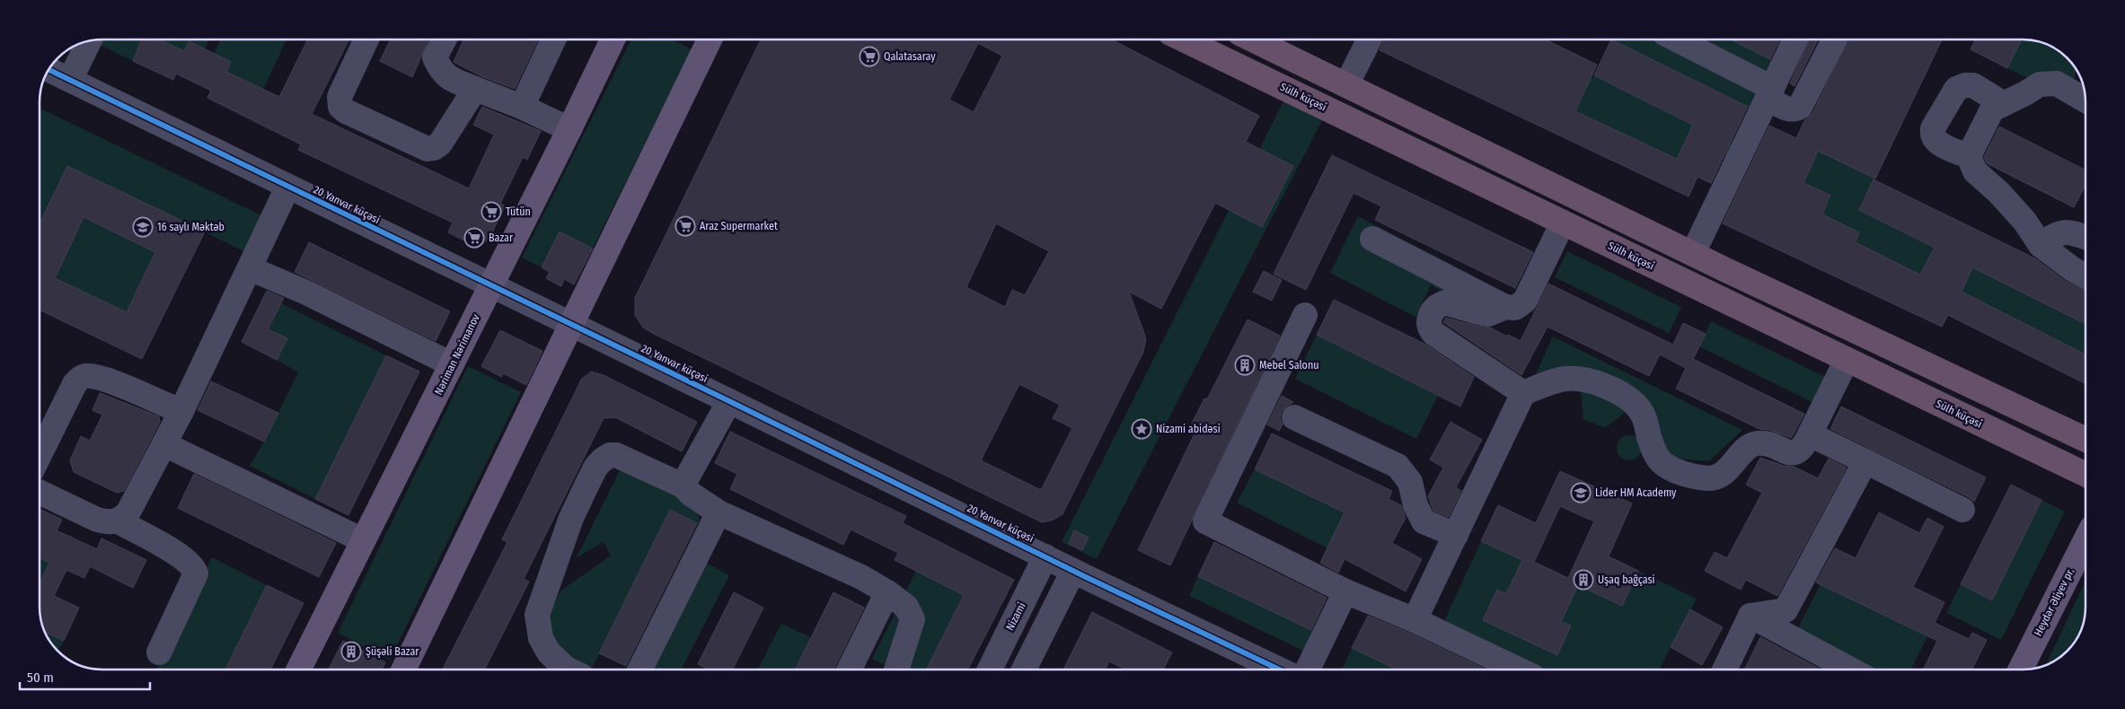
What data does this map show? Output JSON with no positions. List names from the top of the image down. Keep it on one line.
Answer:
{"streets":{"highway":["Sülh küçəsi"],"main road":["Nəriman Nərimanov","Heydər Əliyev pr."],"street":["20 Yanvar küçəsi","Nizami"]},"crossings":[["20 Yanvar küçəsi","Nəriman Nərimanov"],["20 Yanvar küçəsi","Nizami"]],"places":{"supermarket":["Qalatasaray","Tütün","Araz Supermarket","Bazar"],"school or university":["16 saylı Məktəb","Lider HM Academy"],"building":["Mebel Salonu","Uşaq bağçasi","Şüşəli Bazar"],"place":["Nizami abidәsi"]},"scale_bar":"50 m"}
